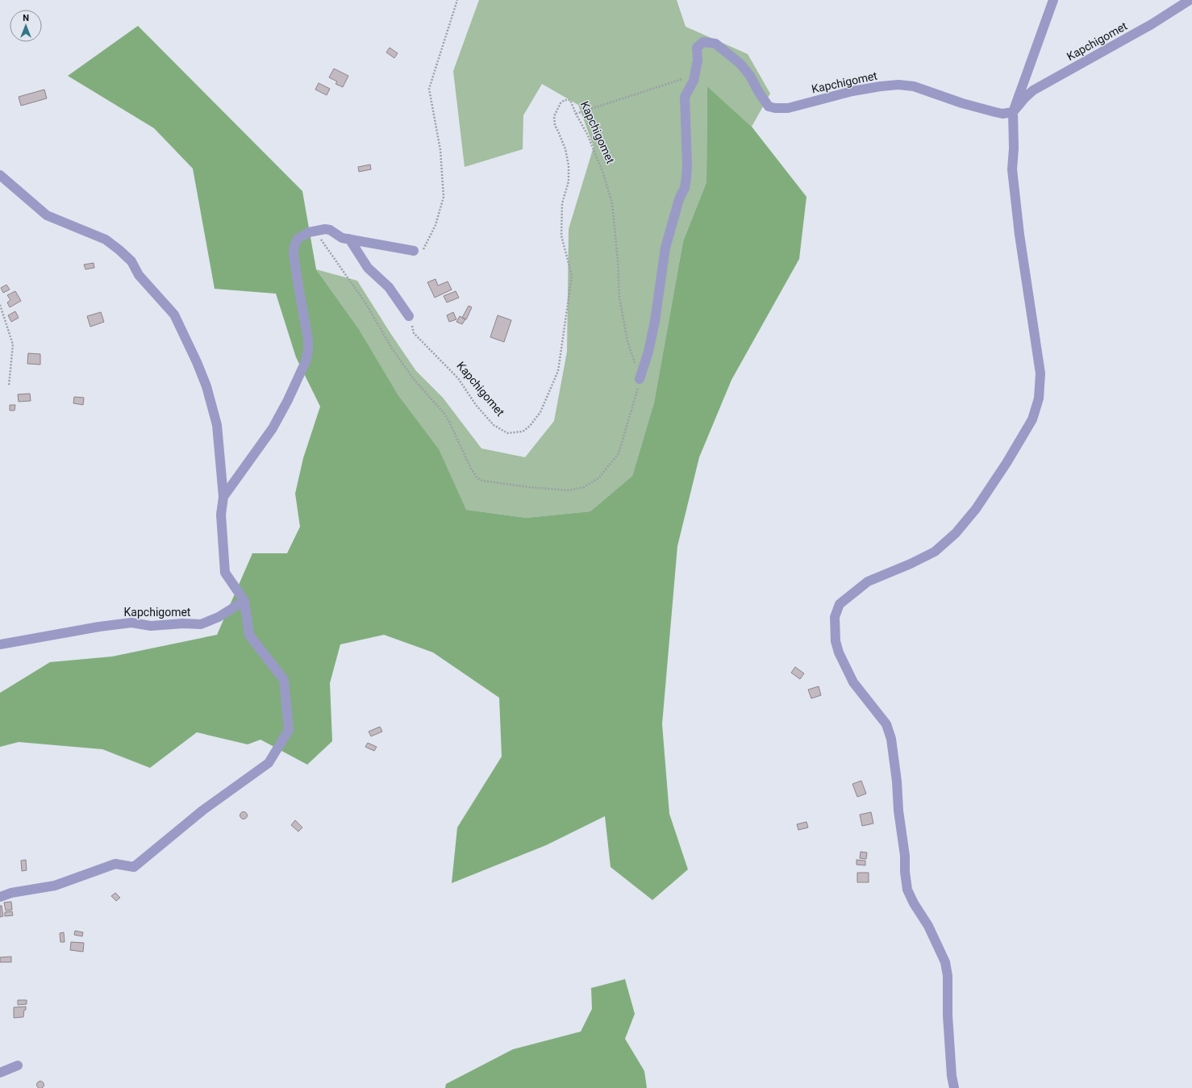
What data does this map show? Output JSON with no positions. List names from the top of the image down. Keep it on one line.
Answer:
{"streets":{"street":["Kapchigomet"]},"north":"top"}
